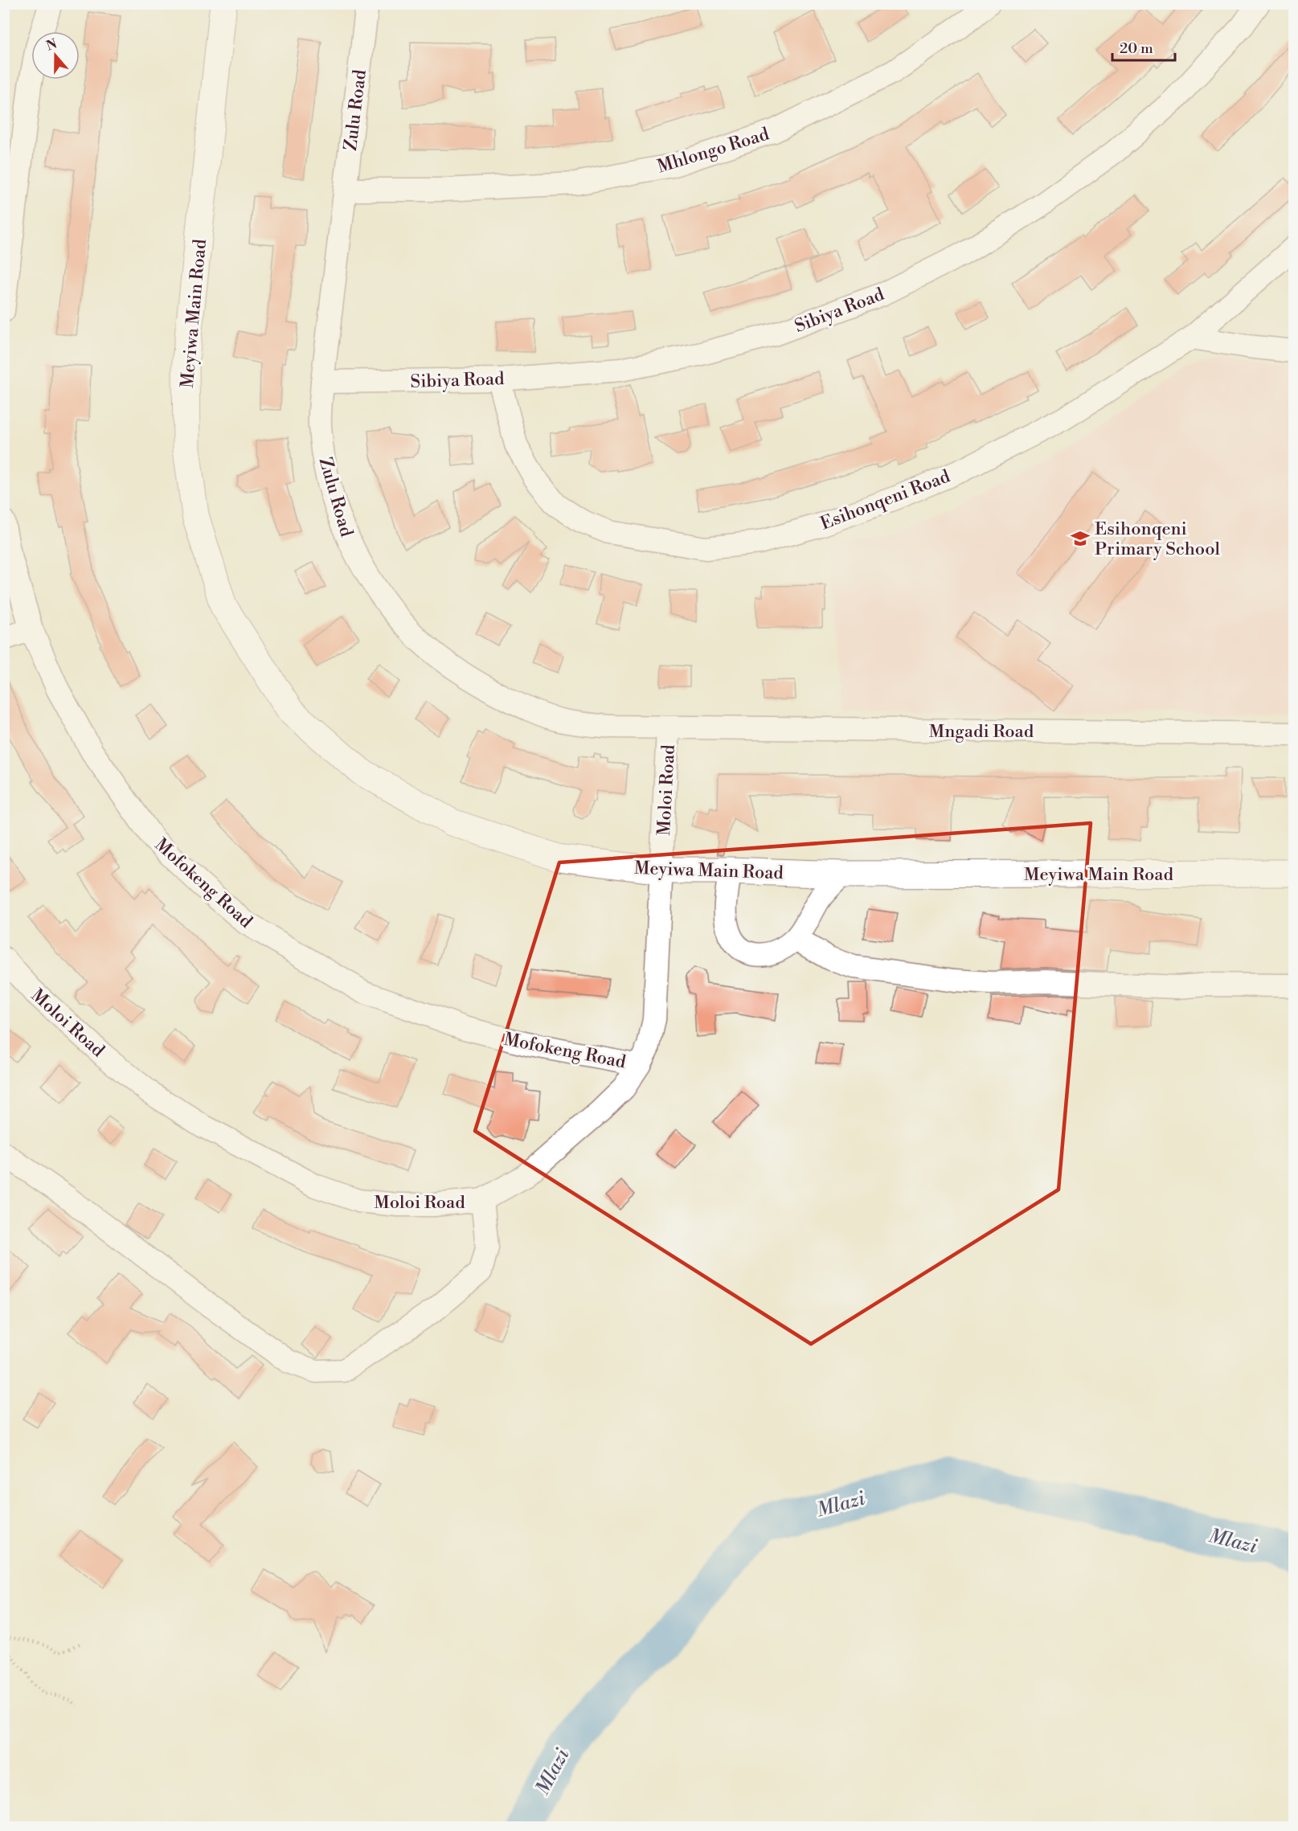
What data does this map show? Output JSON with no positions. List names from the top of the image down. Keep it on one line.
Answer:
{"streets":{"street":["Zulu Road","Mhlongo Road","Sibiya Road","Meyiwa Main Road","Esihonqeni Road","Mngadi Road","Moloi Road","Mofokeng Road"]},"crossings":[["Zulu Road","Mhlongo Road"],["Zulu Road","Sibiya Road"],["Zulu Road","Mngadi Road"],["Zulu Road","Moloi Road"],["Sibiya Road","Esihonqeni Road"],["Meyiwa Main Road","Moloi Road"],["Mngadi Road","Moloi Road"],["Moloi Road","Mofokeng Road"]],"water":["Mlazi"],"places":{"school or university":["Esihonqeni Primary School"]},"scale_bar":"20 m","north":"top"}
